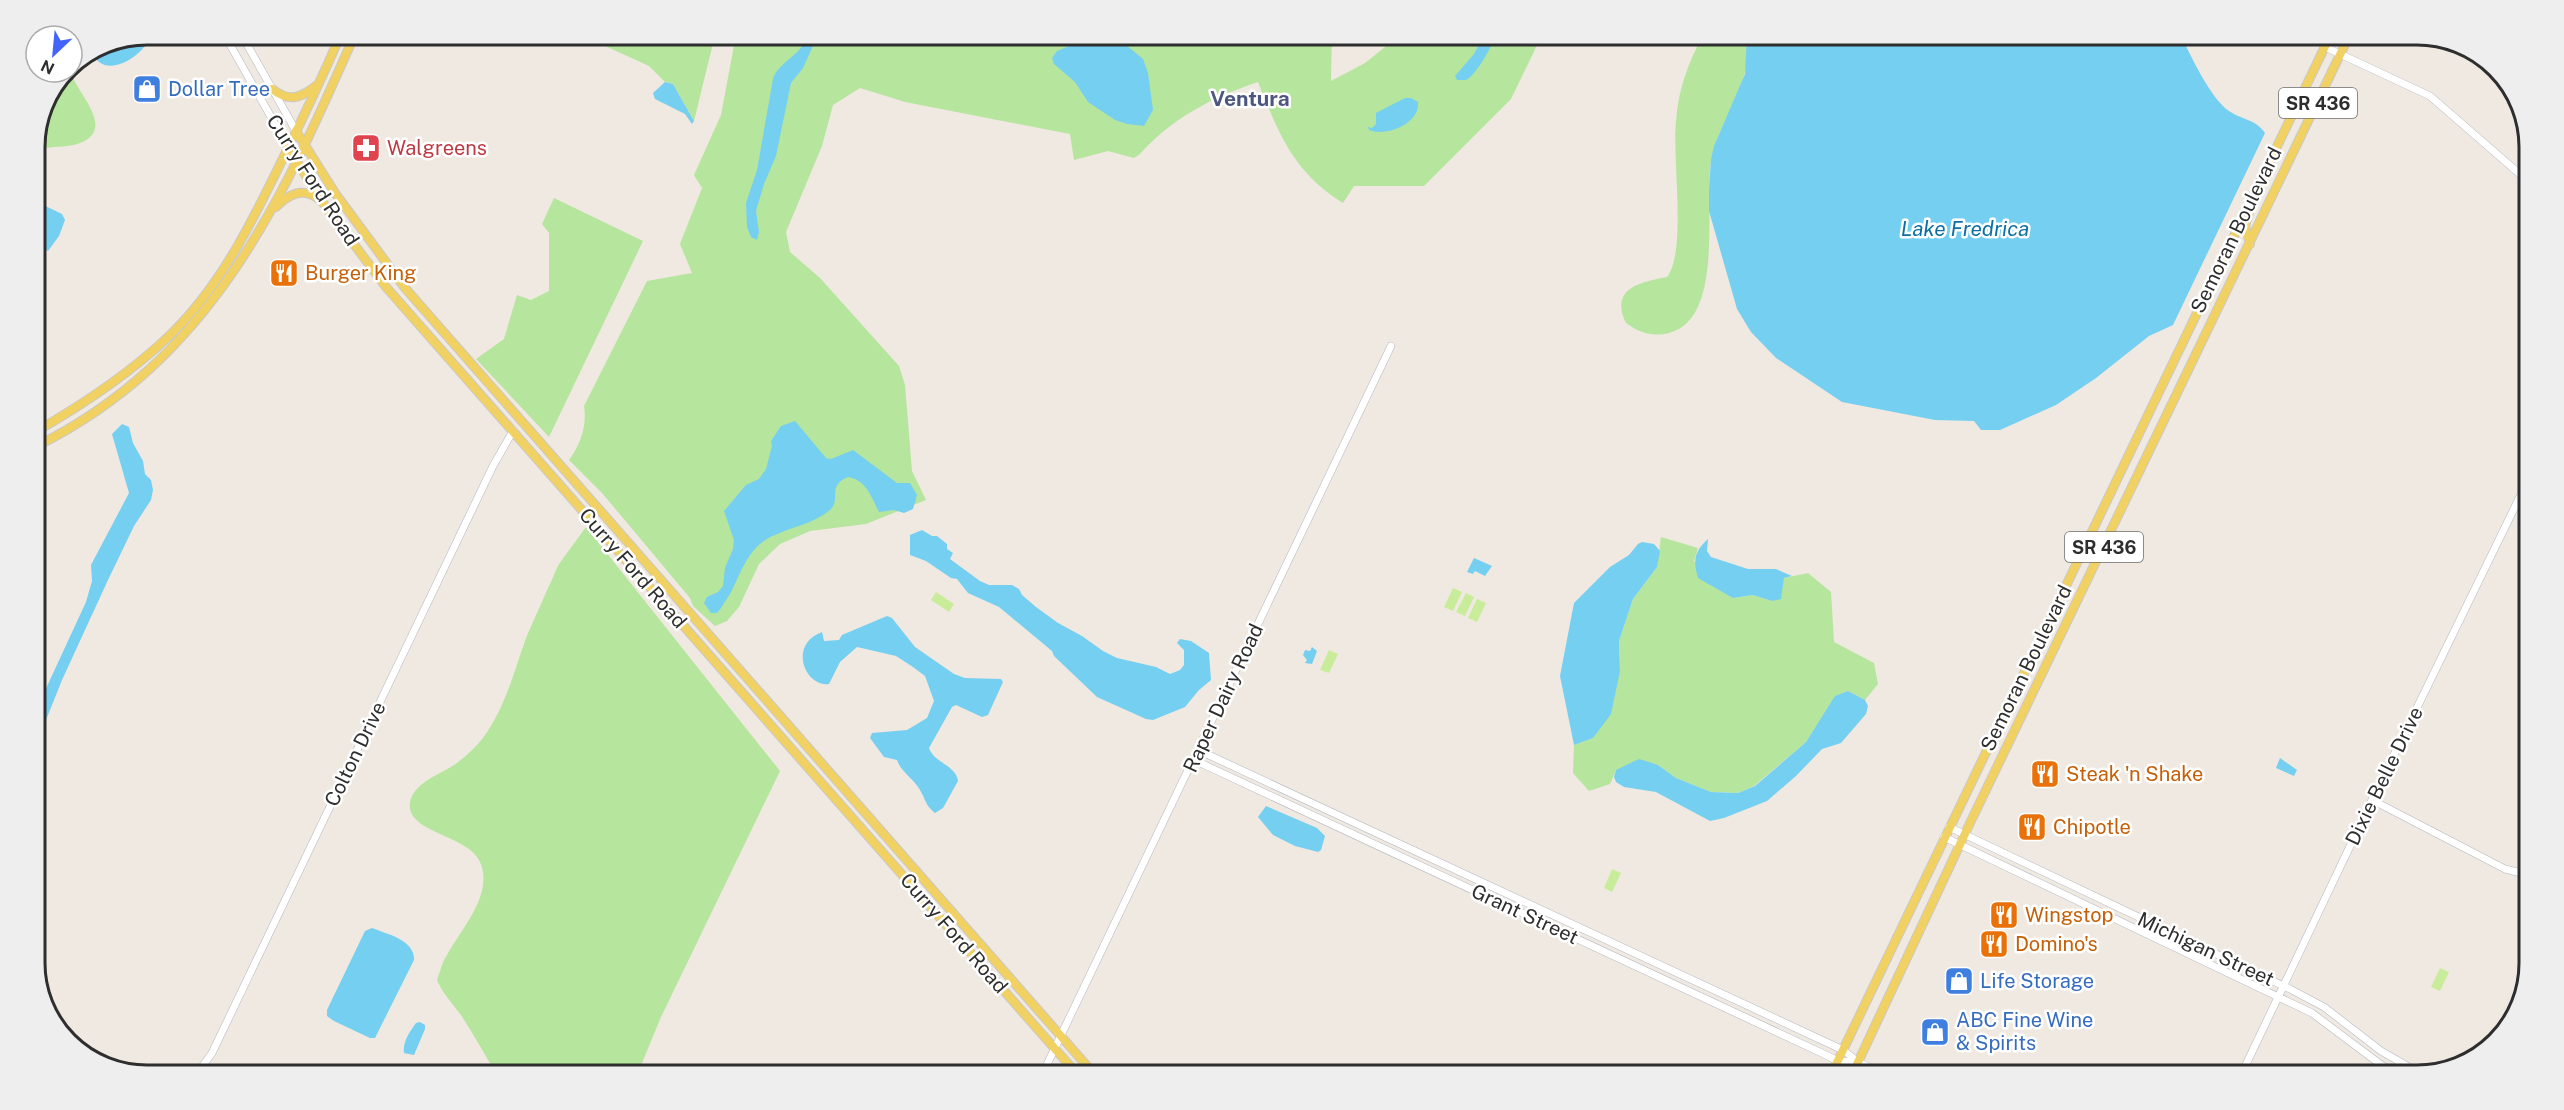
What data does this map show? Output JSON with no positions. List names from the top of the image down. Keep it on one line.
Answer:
{"streets":{"main road":["SR 436","Curry Ford Road","Semoran Boulevard"],"street":["Raper Dairy Road","Colton Drive","Dixie Belle Drive","Grant Street","Michigan Street"]},"crossings":[["Curry Ford Road","Raper Dairy Road"],["Curry Ford Road","Colton Drive"],["Semoran Boulevard","Grant Street"],["Semoran Boulevard","Michigan Street"],["Raper Dairy Road","Grant Street"],["Dixie Belle Drive","Michigan Street"]],"districts":["Ventura"],"water":["Lake Fredrica"],"places":{"shop":["Dollar Tree","Life Storage","ABC Fine Wine & Spirits"],"pharmacy":["Walgreens"],"restaurant":["Burger King","Steak 'n Shake","Chipotle","Wingstop","Domino's"]},"north":"bottom left"}
